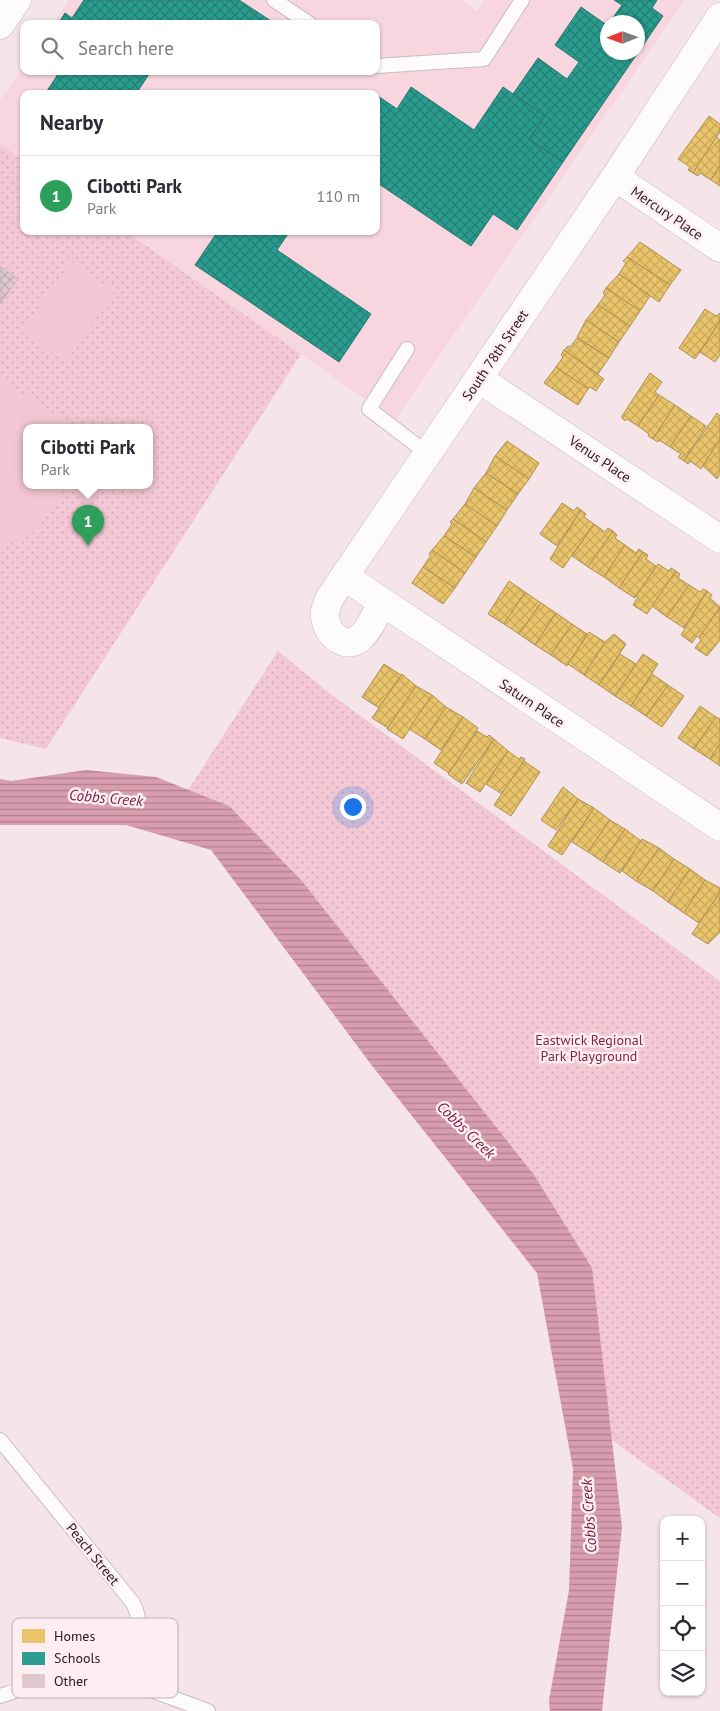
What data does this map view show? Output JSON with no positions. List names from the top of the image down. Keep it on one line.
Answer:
{"streets":{"street":["Mercury Place","South 78th Street","Venus Place","Saturn Place"],"lane":["Peach Street"]},"crossings":[["Mercury Place","South 78th Street"],["South 78th Street","Venus Place"],["South 78th Street","Saturn Place"]],"water":["Cobbs Creek"],"parks":["Eastwick Regional Park Playground"],"legend":["Homes","Schools","Other"],"north":"left","page":{"search":"Search here","heading":"Nearby","list":[{"mark":"1","name":"Cibotti Park","note":"Park","value":"110 m"}],"popup":["Cibotti Park","Park"],"pins":"1","map_buttons":["+","−"]}}
